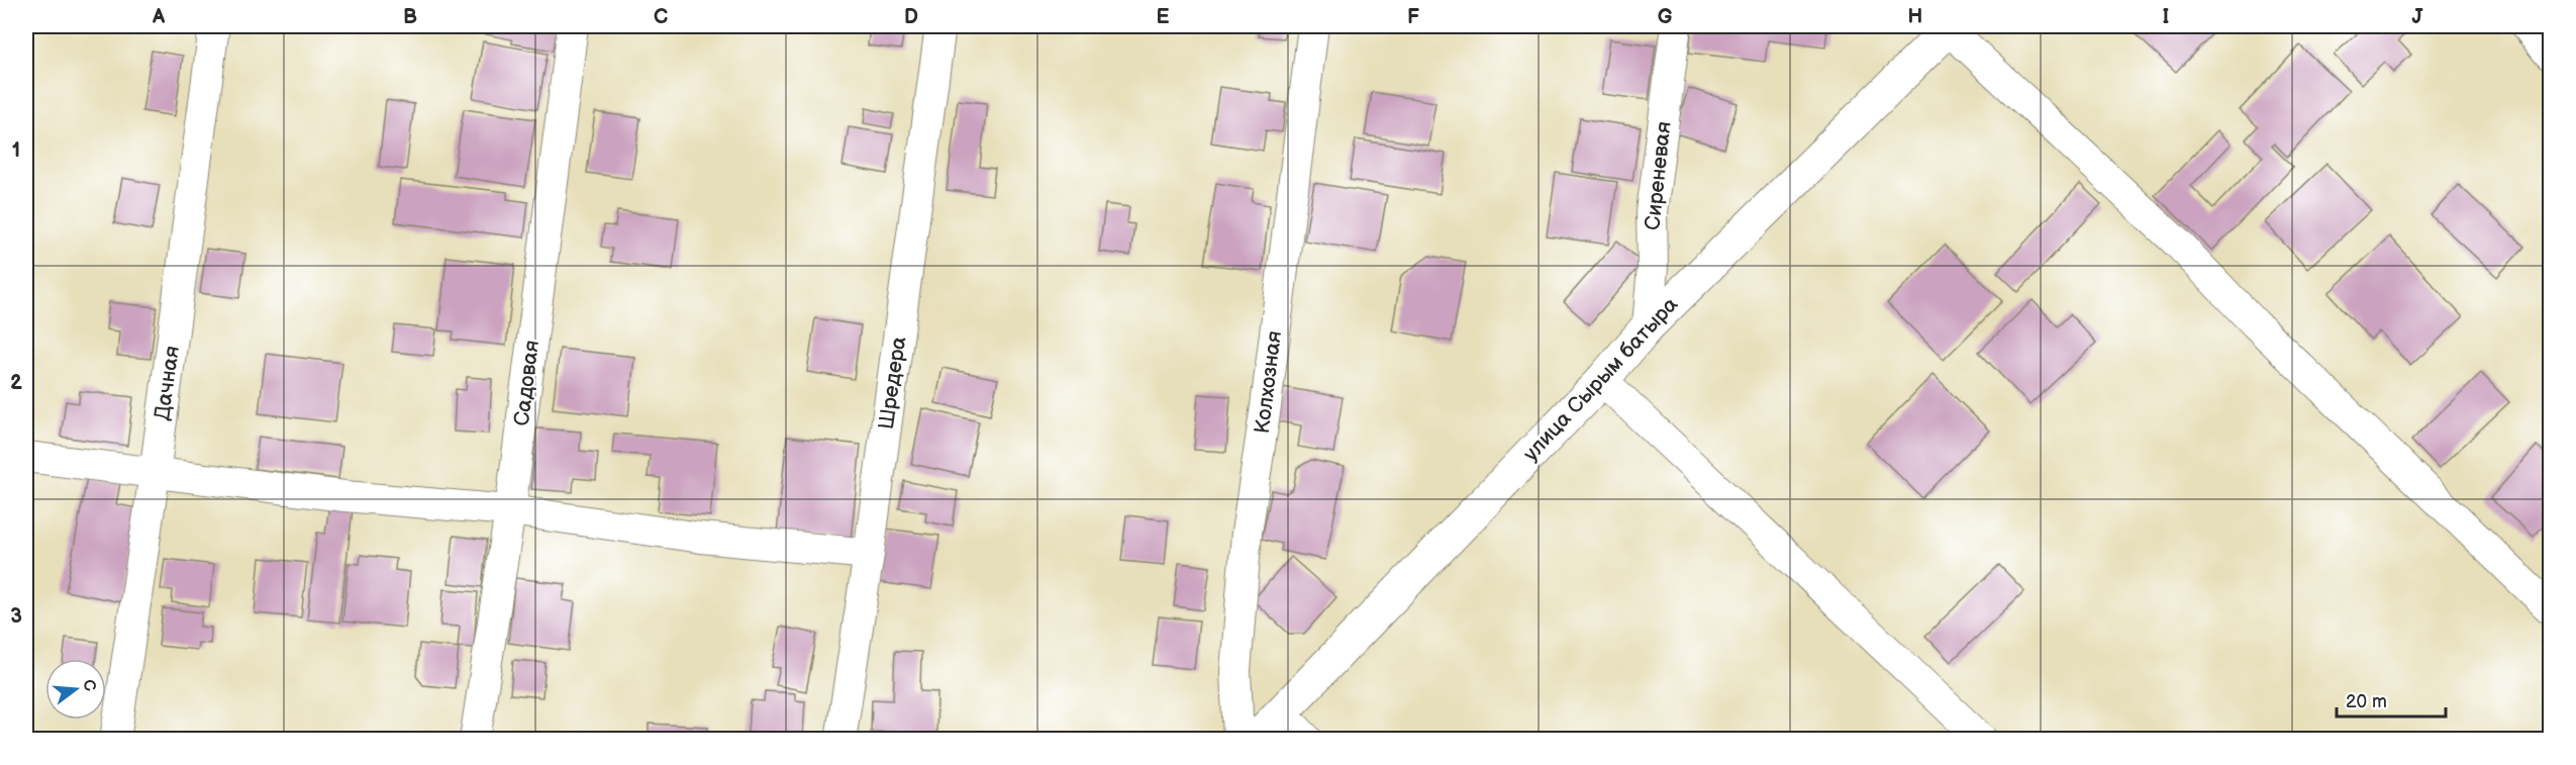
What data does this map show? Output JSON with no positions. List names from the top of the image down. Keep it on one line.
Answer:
{"streets":{"street":["Сиреневая","улица Сырым батыра","Колхозная","Дачная","Садовая","Шредера"]},"crossings":[["Сиреневая","улица Сырым батыра"]],"scale_bar":"20 m","north":"right","grid":{"columns":["A","B","C","D","E","F","G","H","I","J"],"rows":["1","2","3"]}}
